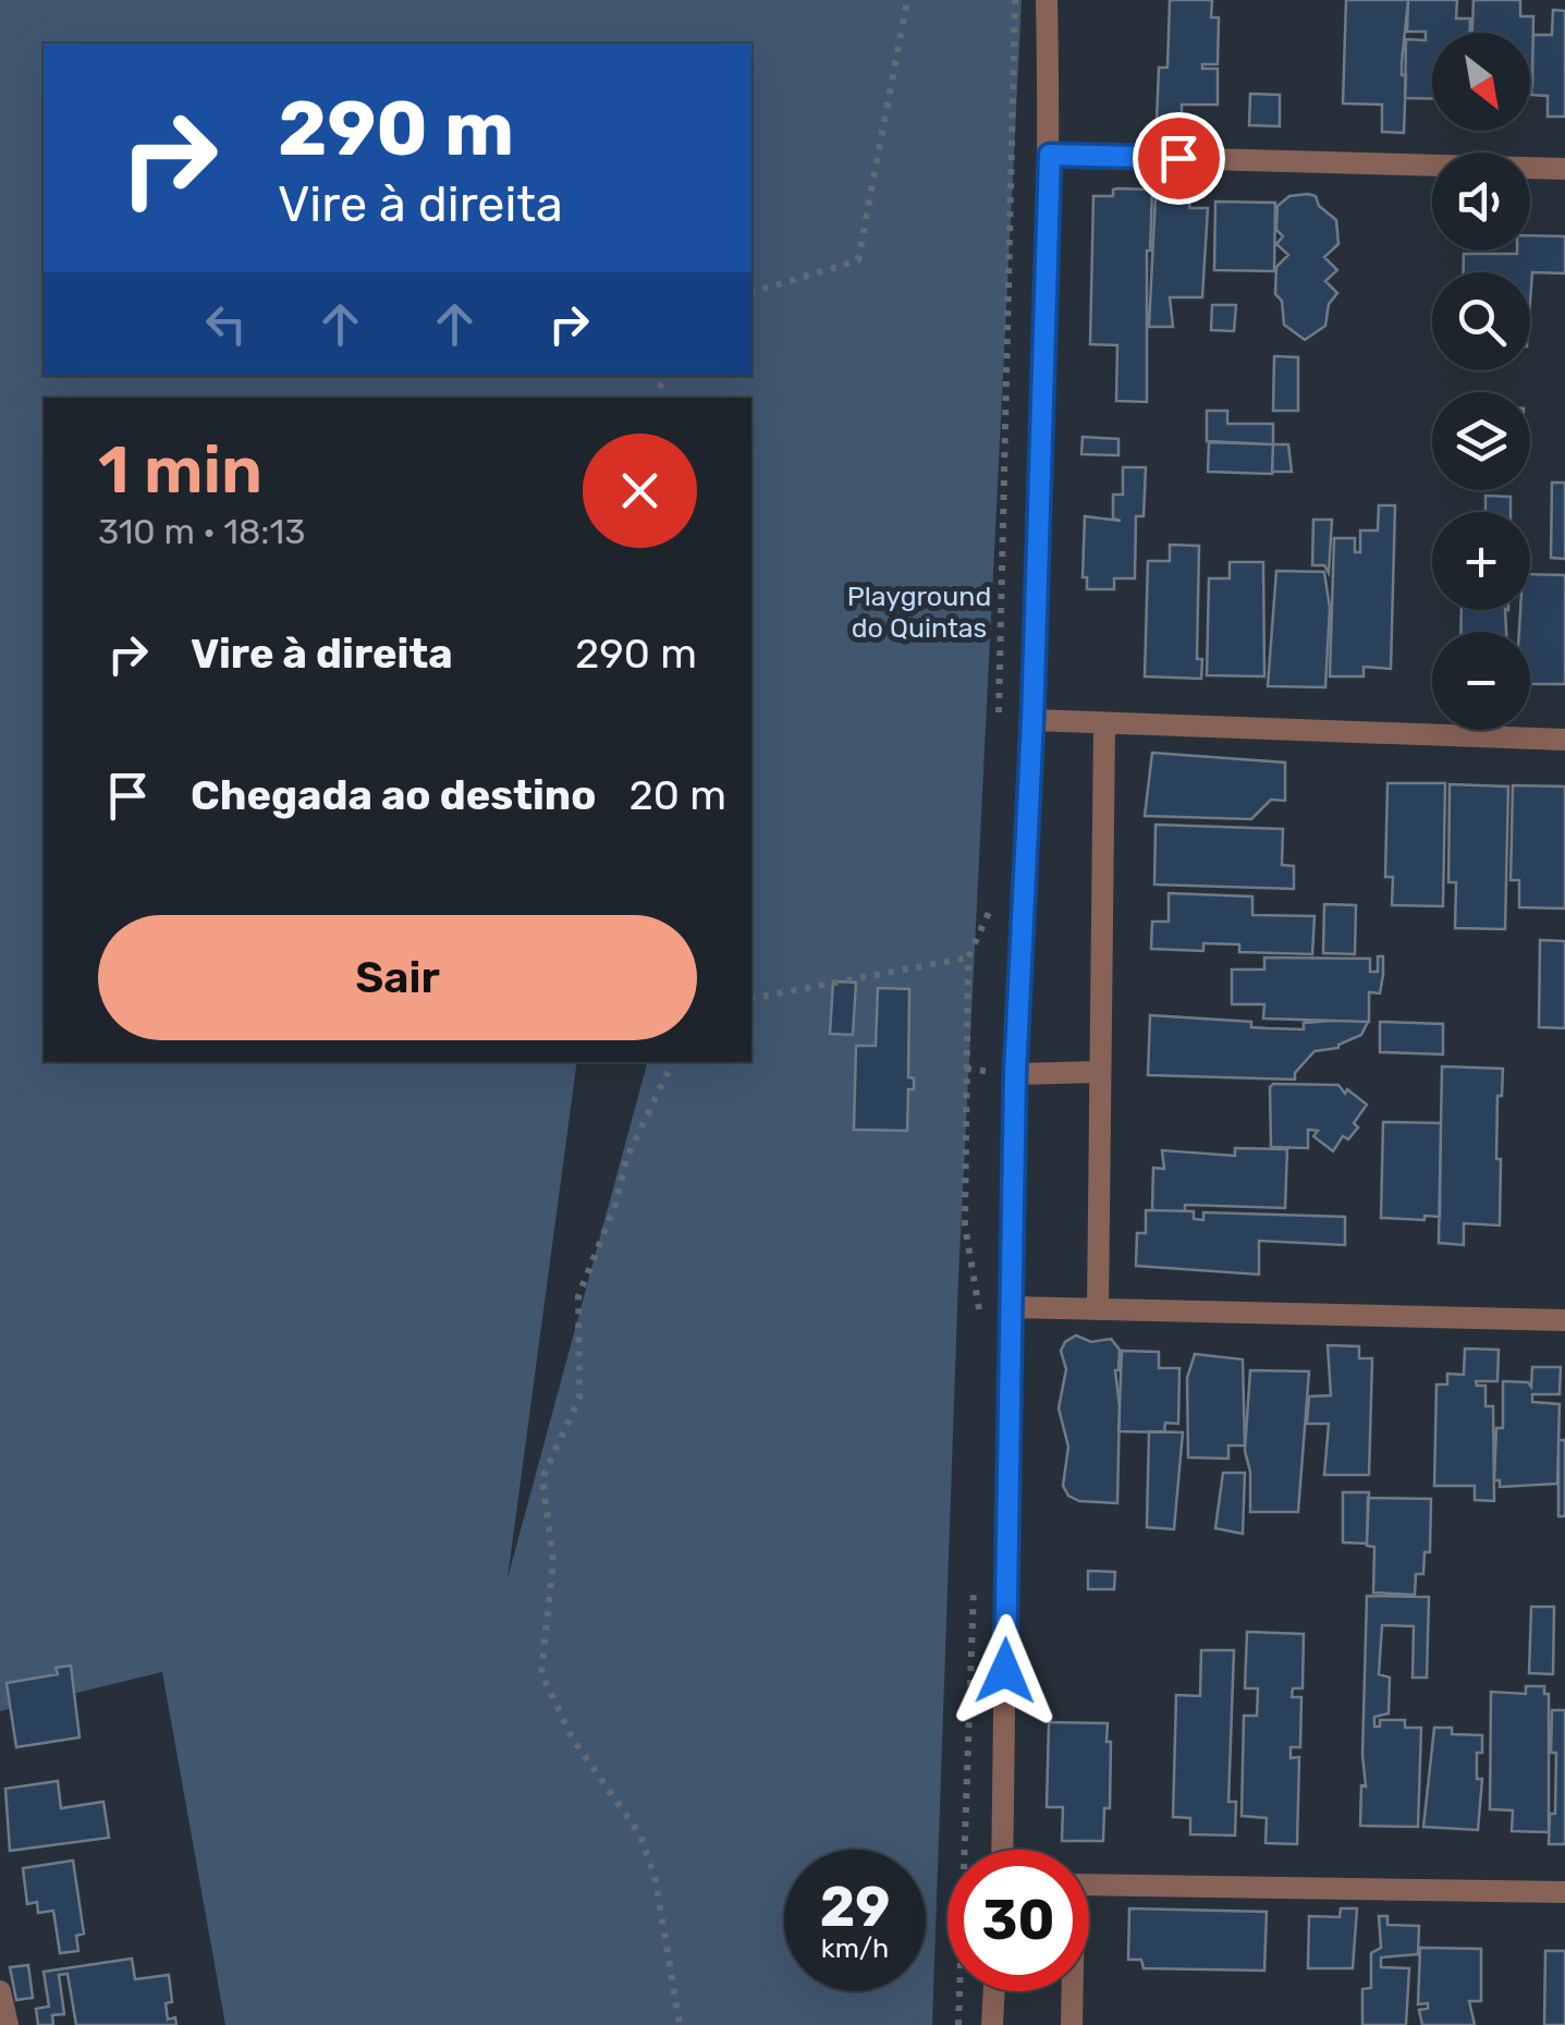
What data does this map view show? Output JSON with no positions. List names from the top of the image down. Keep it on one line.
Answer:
{"parks":["Playground do Quintas"],"north":"bottom right","page":{"map_buttons":["+","−"],"turn":["290 m","Vire à direita"],"heading":["1 min","310 m · 18:13"],"list":[{"name":"Vire à direita","value":"290 m"},{"name":"Chegada ao destino","value":"20 m"}],"buttons":"Sair","speed":"29 km/h","limit":"30"}}
